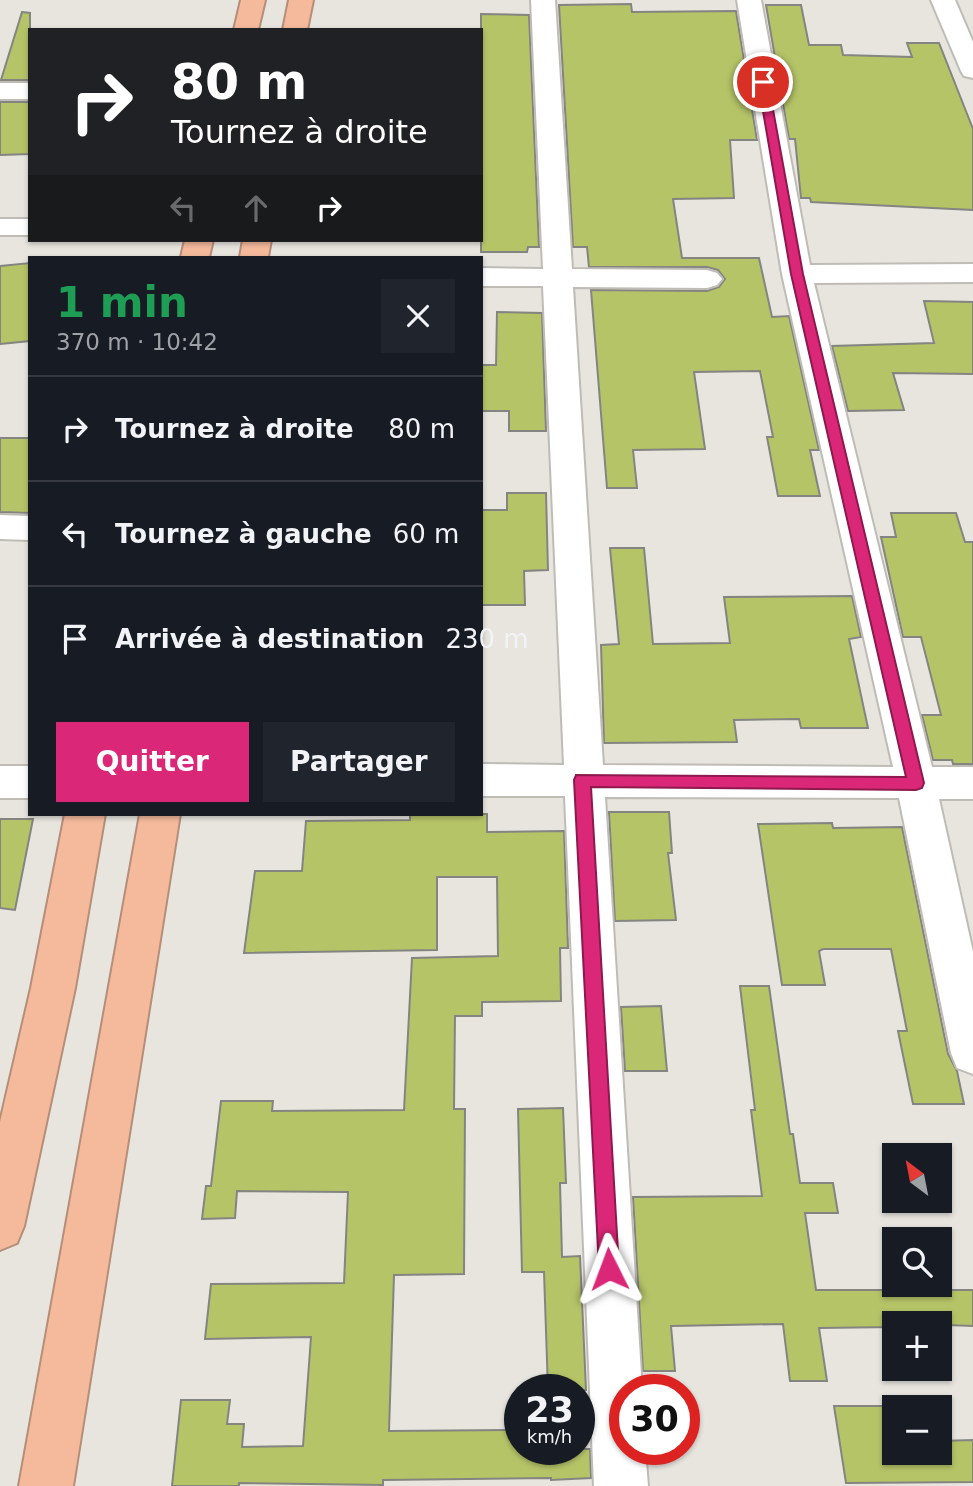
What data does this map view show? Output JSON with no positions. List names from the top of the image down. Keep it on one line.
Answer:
{"north":"top left","page":{"turn":["80 m","Tournez à droite"],"heading":["1 min","370 m · 10:42"],"list":[{"name":"Tournez à droite","value":"80 m"},{"name":"Tournez à gauche","value":"60 m"},{"name":"Arrivée à destination","value":"230 m"}],"buttons":["Quitter","Partager"],"map_buttons":["+","−"],"speed":"23 km/h","limit":"30"}}
